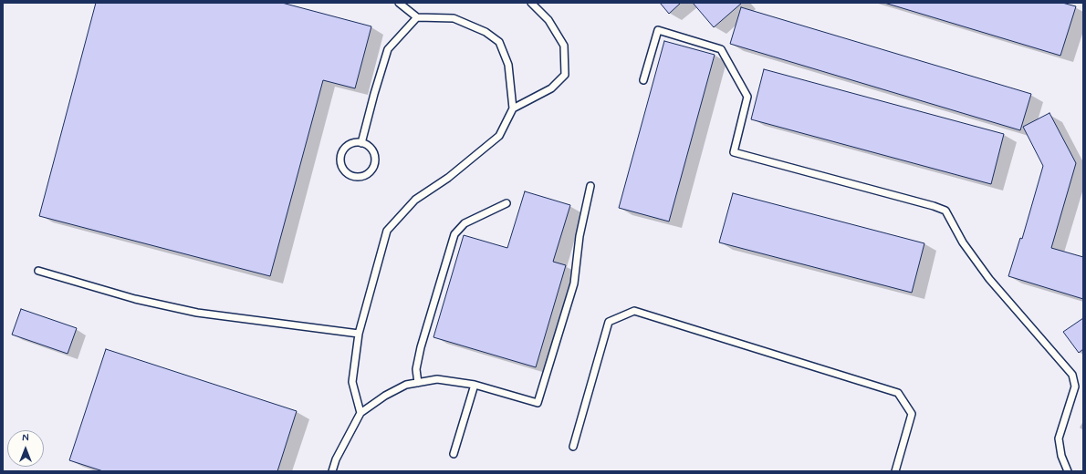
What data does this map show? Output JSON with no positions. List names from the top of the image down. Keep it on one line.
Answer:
{"north":"top"}
